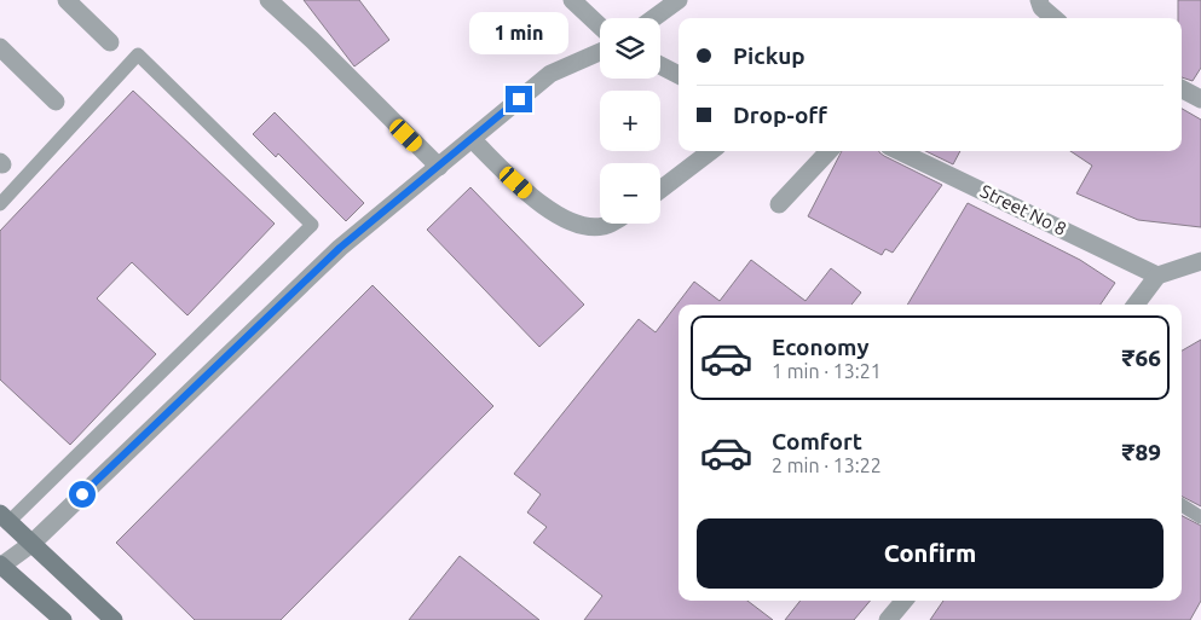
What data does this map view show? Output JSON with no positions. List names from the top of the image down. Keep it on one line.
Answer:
{"streets":{"street":["Street No 8"]},"page":{"bubble":"1 min","map_buttons":["+","−"],"banner":["Pickup","Drop-off"],"list":[{"name":"Economy","note":"1 min · 13:21","value":"₹66"},{"name":"Comfort","note":"2 min · 13:22","value":"₹89"}],"buttons":"Confirm"}}
